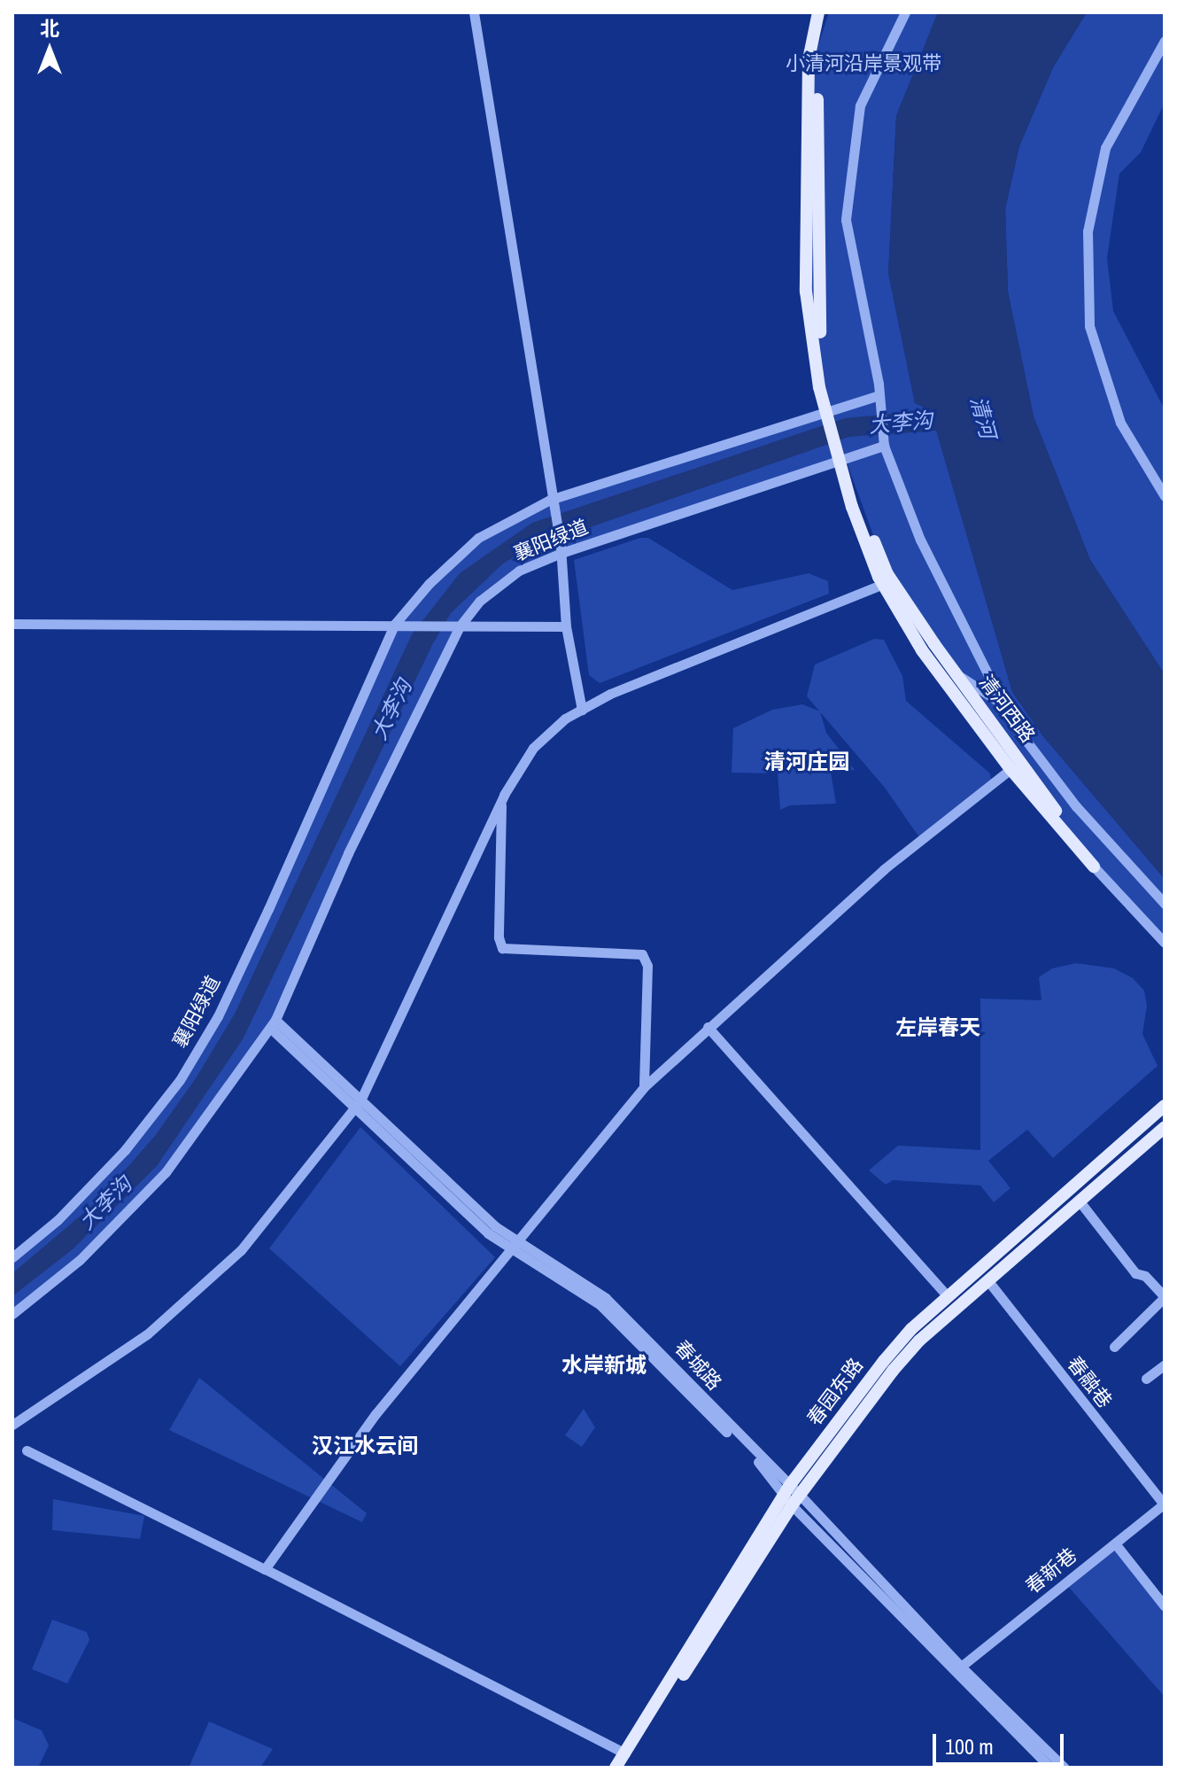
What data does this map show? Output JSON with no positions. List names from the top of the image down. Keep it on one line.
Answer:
{"streets":{"main road":["清河西路","春园东路"],"street":["襄阳绿道","春城路","春融巷","春新巷"]},"crossings":[["襄阳绿道","春城路"],["春城路","春园东路"],["春城路","春新巷"],["春融巷","春园东路"],["春融巷","春新巷"]],"districts":["清河庄园","左岸春天","水岸新城","汉江水云间"],"water":["清河","大李沟"],"parks":["小清河沿岸景观带"],"scale_bar":"100 m","north":"top"}
